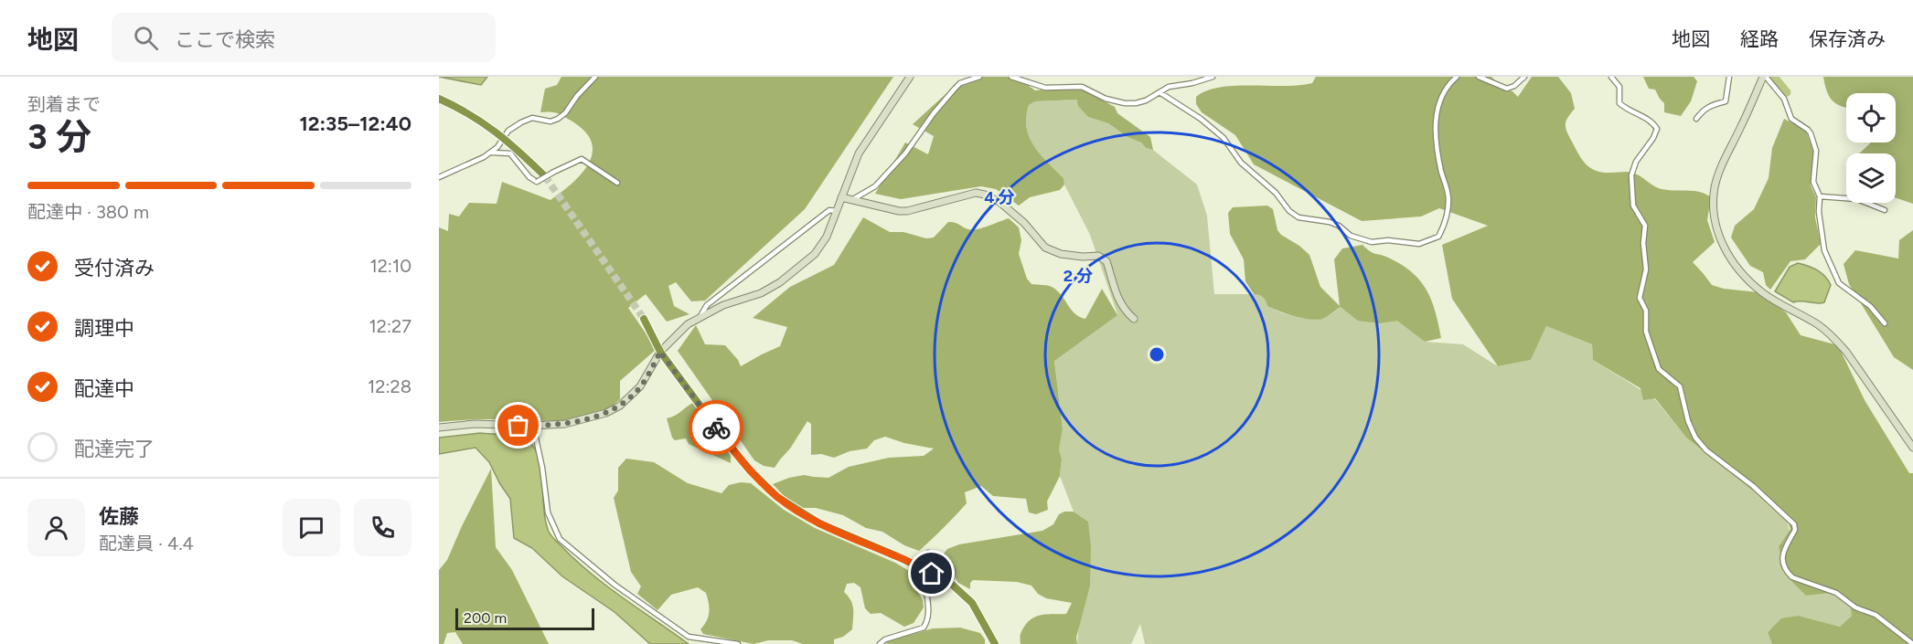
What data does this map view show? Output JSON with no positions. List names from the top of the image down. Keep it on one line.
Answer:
{"scale_bar":"200 m","page":{"header":"地図","search":"ここで検索","nav":["地図","経路","保存済み"],"heading":["3 分","到着まで","12:35–12:40"],"panel":["佐藤","配達員 · 4.4"],"bar":"配達中 · 380 m","list":[["受付済み","12:10"],["調理中","12:27"],["配達中","12:28"],"配達完了"],"scale":"200 m"},"rings":["4 分","2 分"]}
